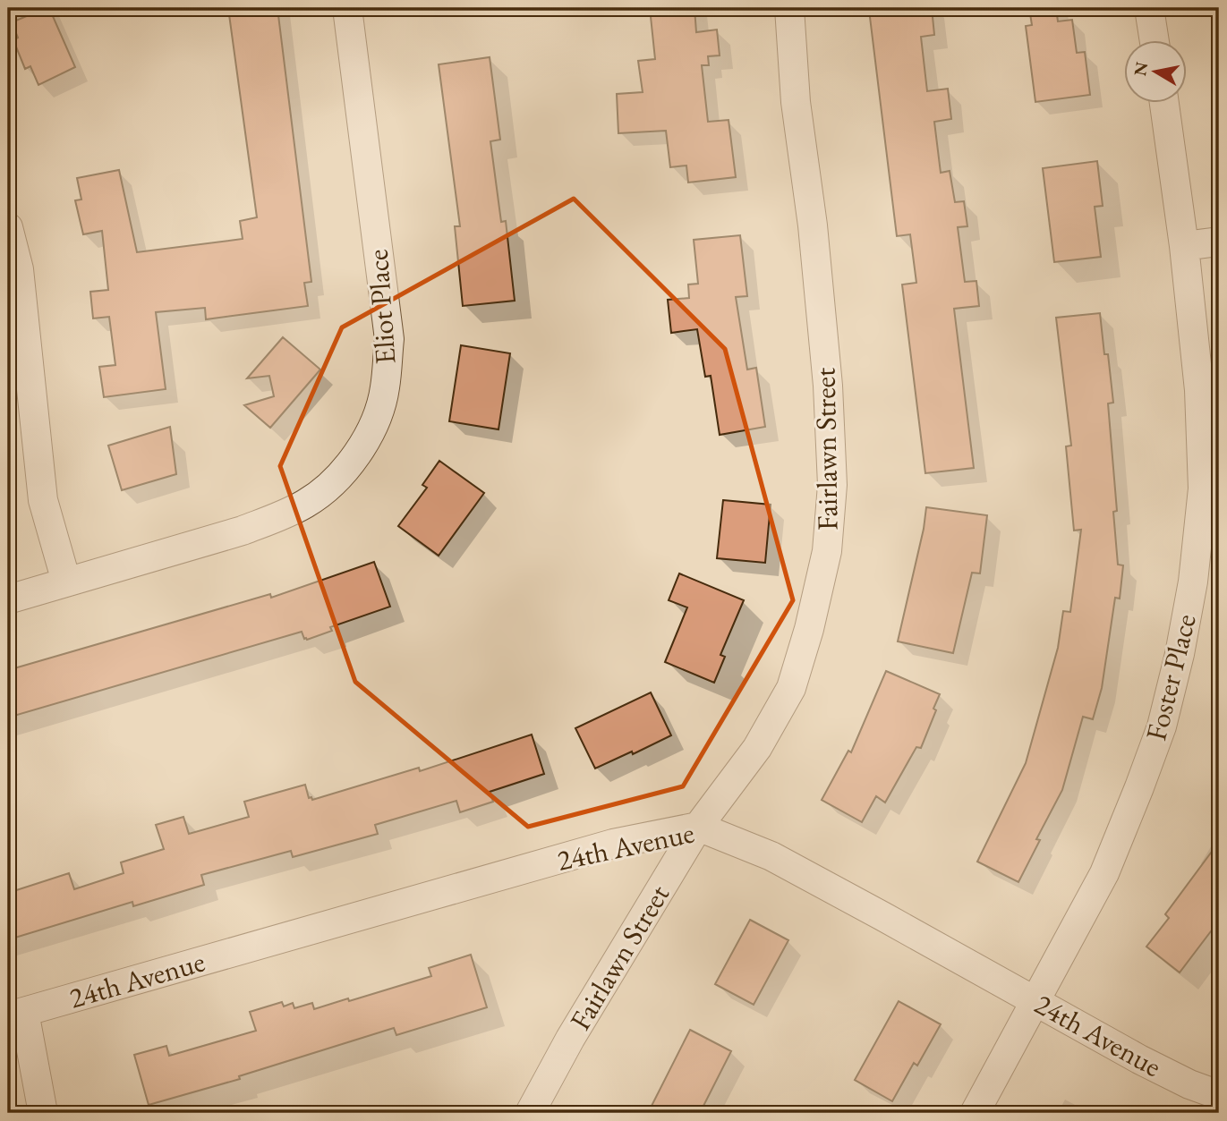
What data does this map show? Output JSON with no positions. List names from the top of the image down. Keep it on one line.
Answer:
{"streets":{"street":["Eliot Place","Fairlawn Street","Foster Place","24th Avenue"]},"crossings":[["Fairlawn Street","24th Avenue"],["Foster Place","24th Avenue"]],"north":"left"}
